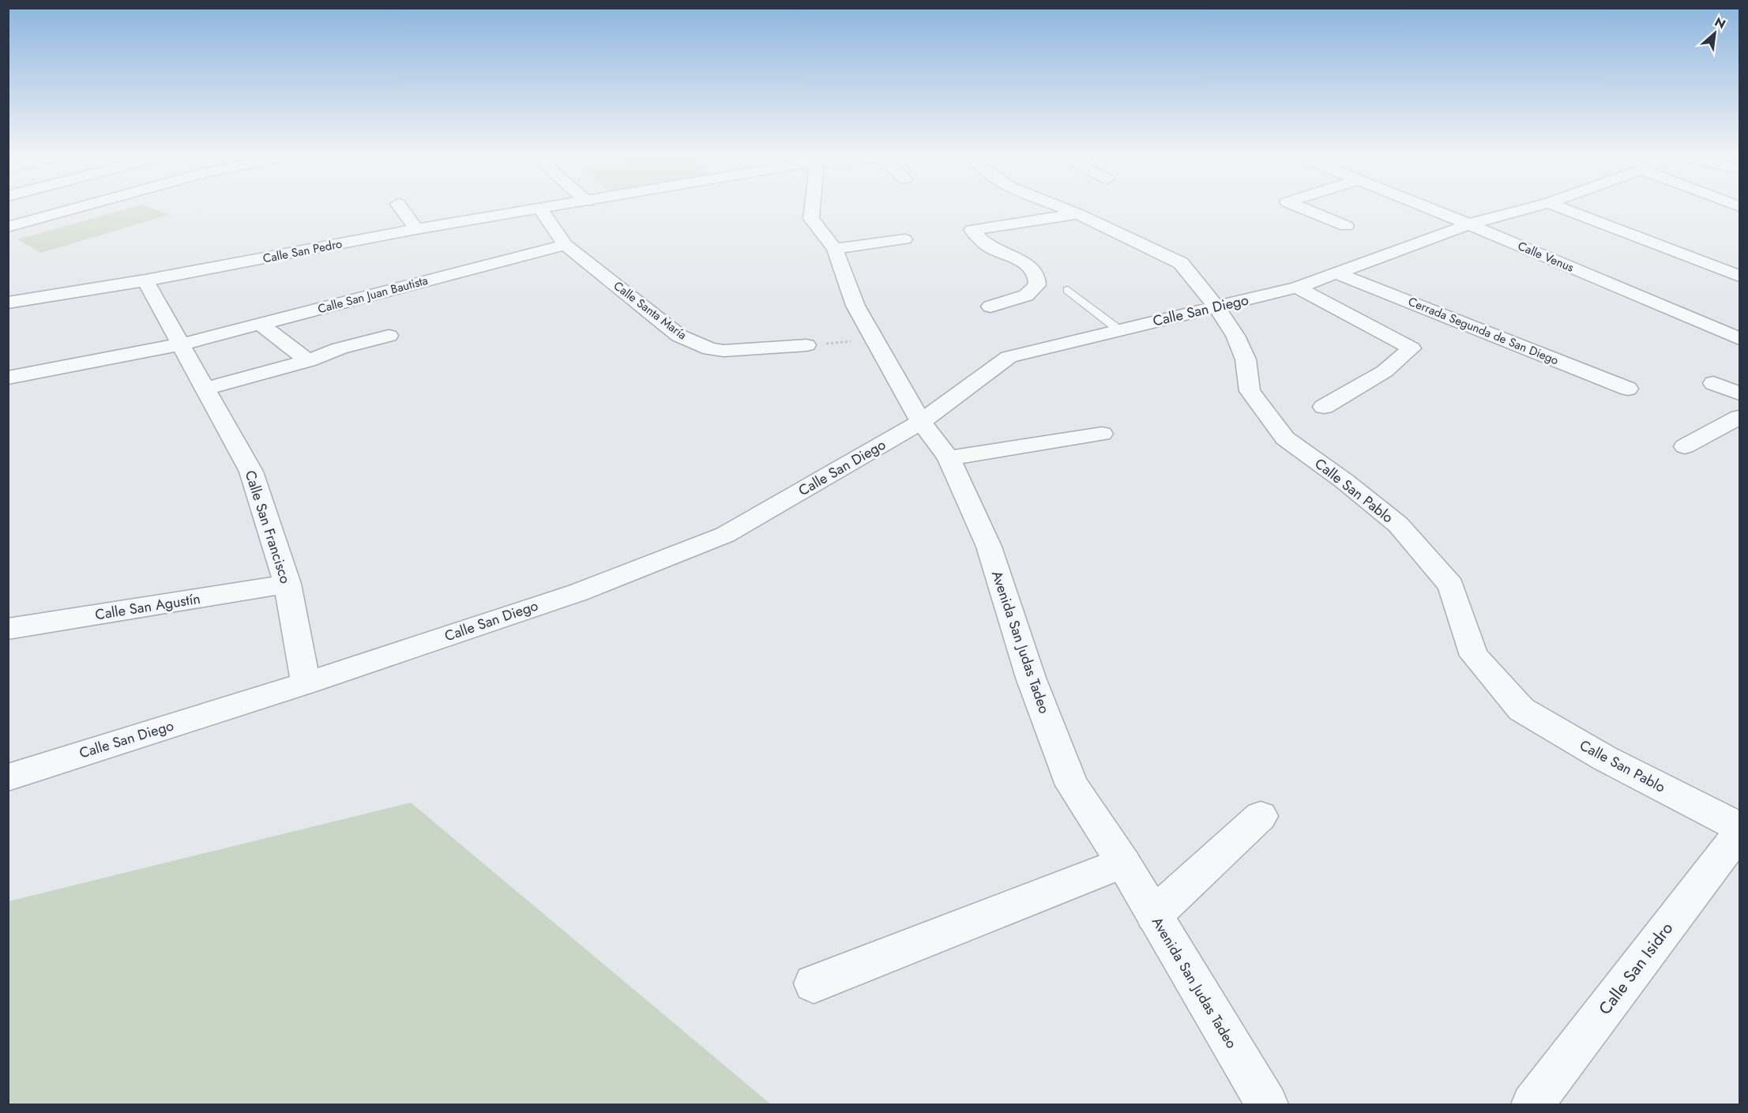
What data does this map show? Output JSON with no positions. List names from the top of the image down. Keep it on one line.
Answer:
{"streets":{"street":["Calle San Pedro","Calle Venus","Calle San Juan Bautista","Calle Santa María","Calle San Diego","Cerrada Segunda de San Diego","Calle San Pablo","Calle San Francisco","Calle San Agustín","Avenida San Judas Tadeo","Calle San Isidro"]},"crossings":[["Calle San Pedro","Calle Santa María"],["Calle San Pedro","Calle San Francisco"],["Calle Venus","Calle San Diego"],["Calle San Juan Bautista","Calle Santa María"],["Calle San Juan Bautista","Calle San Francisco"],["Calle San Diego","Cerrada Segunda de San Diego"],["Calle San Diego","Calle San Pablo"],["Calle San Diego","Calle San Francisco"],["Calle San Diego","Avenida San Judas Tadeo"],["Calle San Francisco","Calle San Agustín"]],"north":"top right"}
